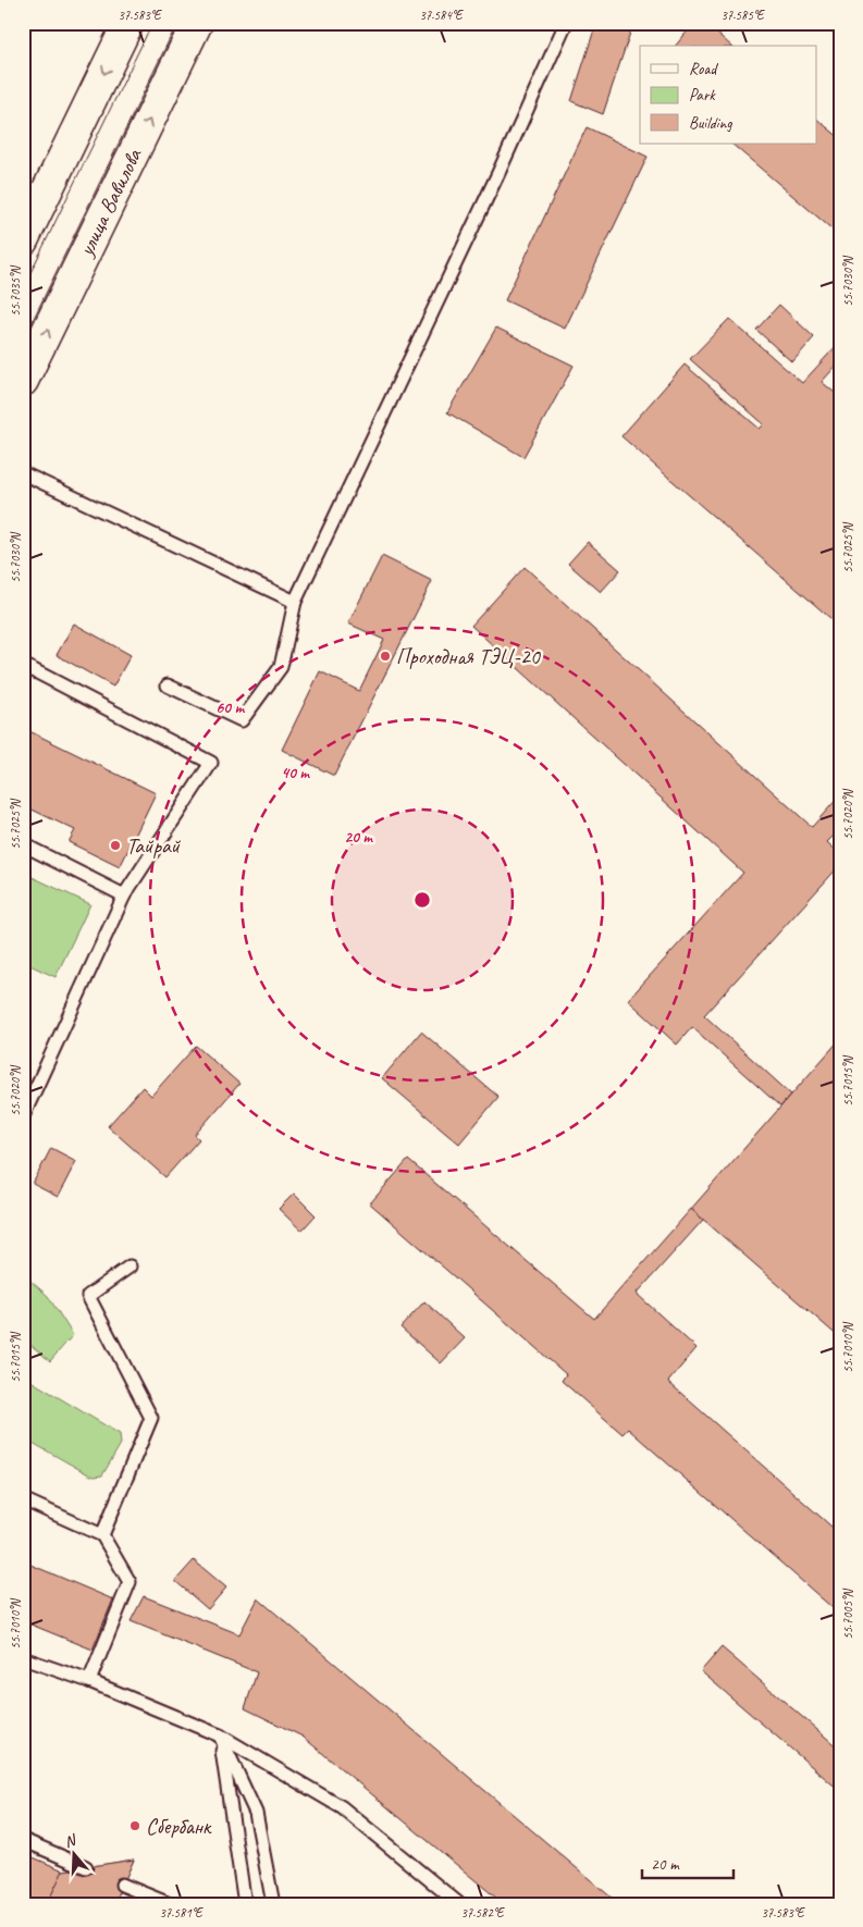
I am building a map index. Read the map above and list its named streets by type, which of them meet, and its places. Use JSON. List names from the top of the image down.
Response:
{
  "streets": {
    "main road": ["улица Вавилова"]
  },
  "places": ["Проходная ТЭЦ-20", "Тайрай", "Сбербанк"],
  "legend": ["Road", "Park", "Building"],
  "scale_bar": "20 m",
  "north": "top",
  "coordinates": [
    "37.583°E",
    "37.584°E",
    "37.585°E",
    "55.7030°N",
    "55.7035°N",
    "55.7025°N",
    "55.7020°N",
    "55.7015°N",
    "55.7010°N",
    "55.7005°N",
    "37.581°E",
    "37.582°E"
  ],
  "rings": ["60 m", "40 m", "20 m"]
}
